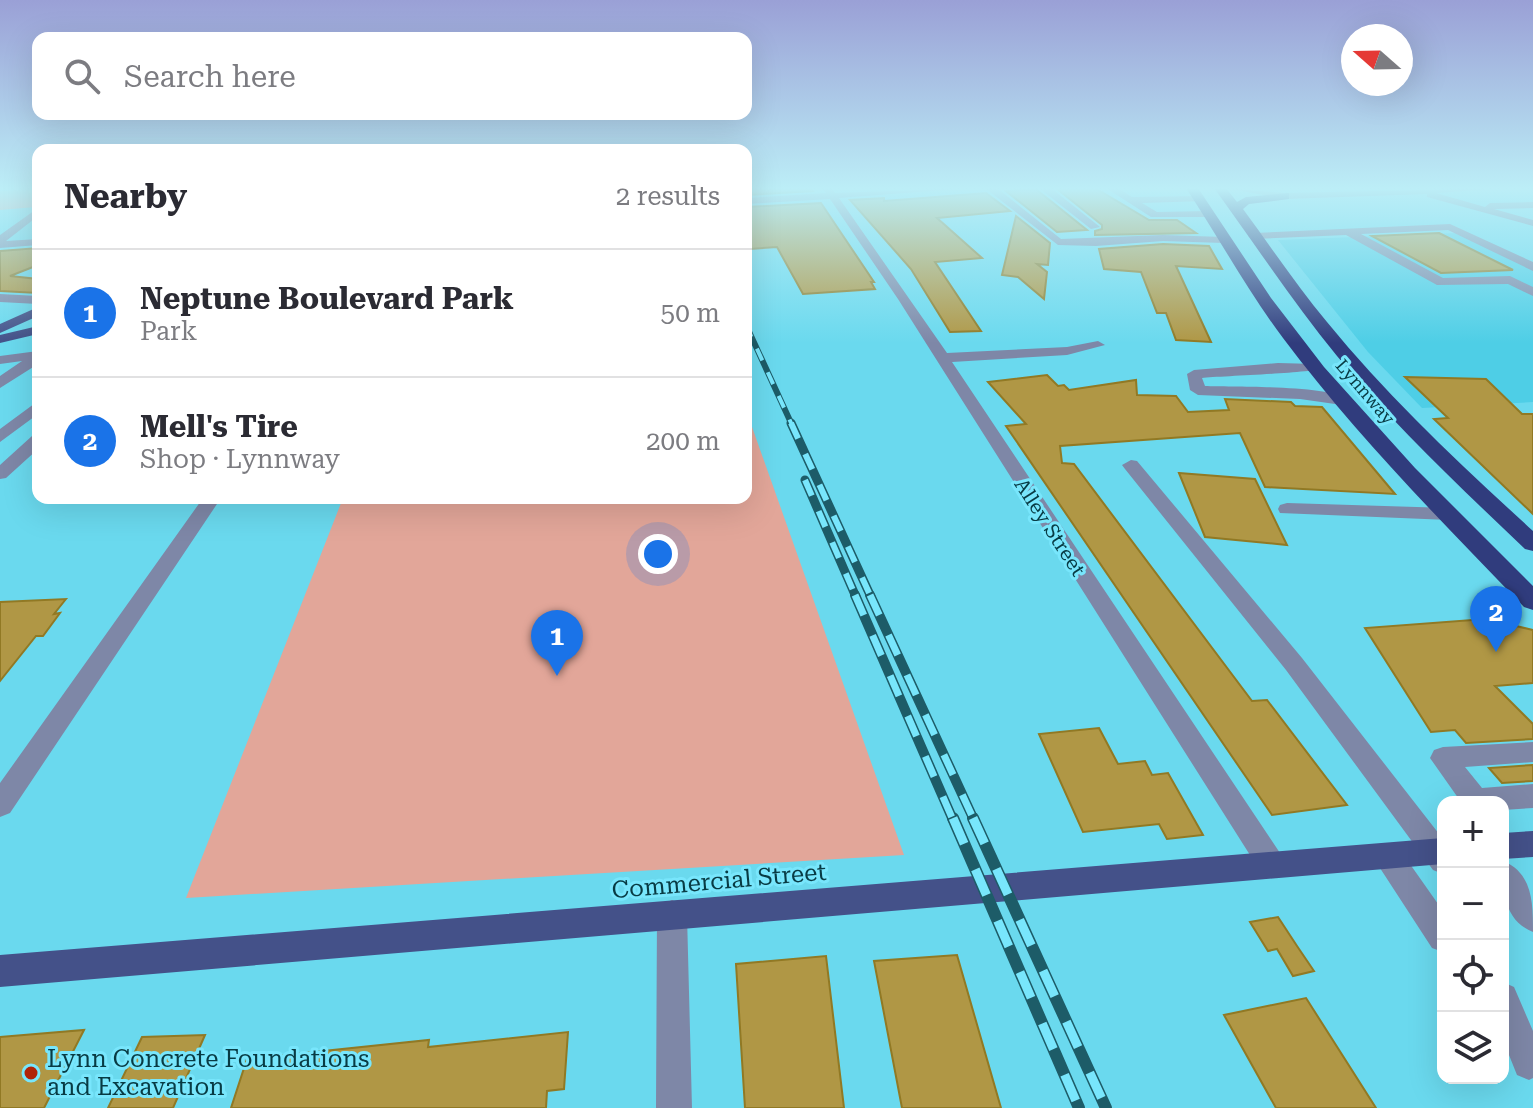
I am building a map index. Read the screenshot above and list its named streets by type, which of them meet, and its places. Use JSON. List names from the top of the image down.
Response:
{
  "streets": {
    "highway": ["Lynnway"],
    "main road": ["Commercial Street"],
    "street": ["Alley Street"]
  },
  "crossings": [
    ["Alley Street", "Commercial Street"]
  ],
  "places": ["Lynn Concrete Foundations and Excavation"],
  "north": "left",
  "page": {
    "search": "Search here",
    "heading": ["Nearby", "2 results"],
    "list": [
      {
        "mark": "1",
        "name": "Neptune Boulevard Park",
        "note": "Park",
        "value": "50 m"
      },
      {
        "mark": "2",
        "name": "Mell's Tire",
        "note": "Shop · Lynnway",
        "value": "200 m"
      }
    ],
    "pins": ["2", "1"],
    "map_buttons": ["+", "−"]
  }
}
